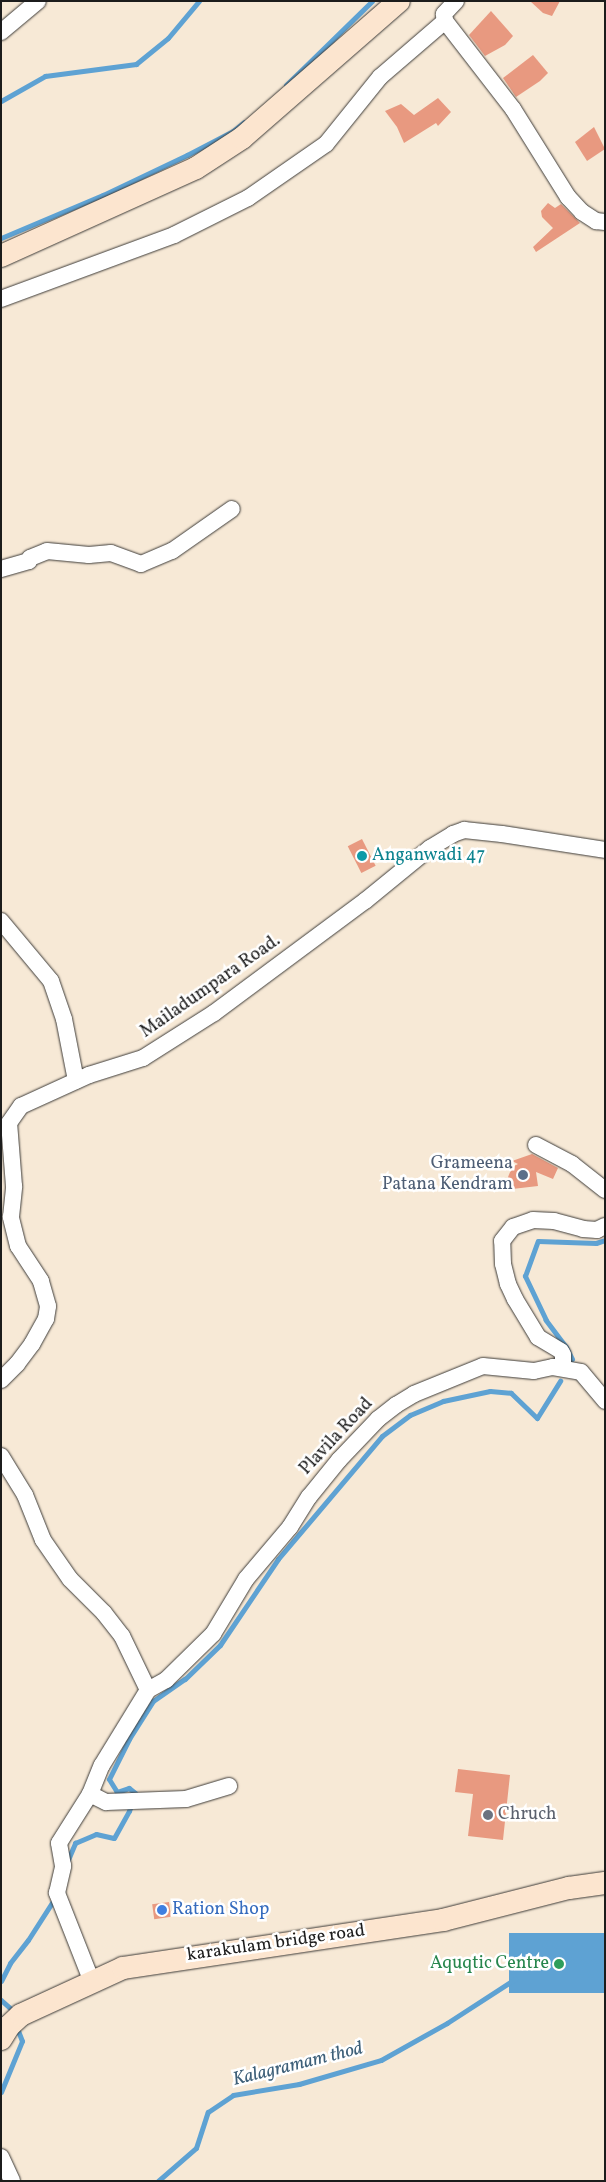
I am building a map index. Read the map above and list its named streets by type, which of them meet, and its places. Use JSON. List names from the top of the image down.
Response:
{
  "streets": {
    "main road": ["karakulam bridge road"],
    "street": ["Mailadumpara Road.", "Plavila Road"]
  },
  "water": ["Kalagramam thod"],
  "places": [
    "Anganwadi 47",
    "Grameena Patana Kendram",
    "Chruch",
    "Ration Shop",
    "Aquqtic Centre"
  ]
}
